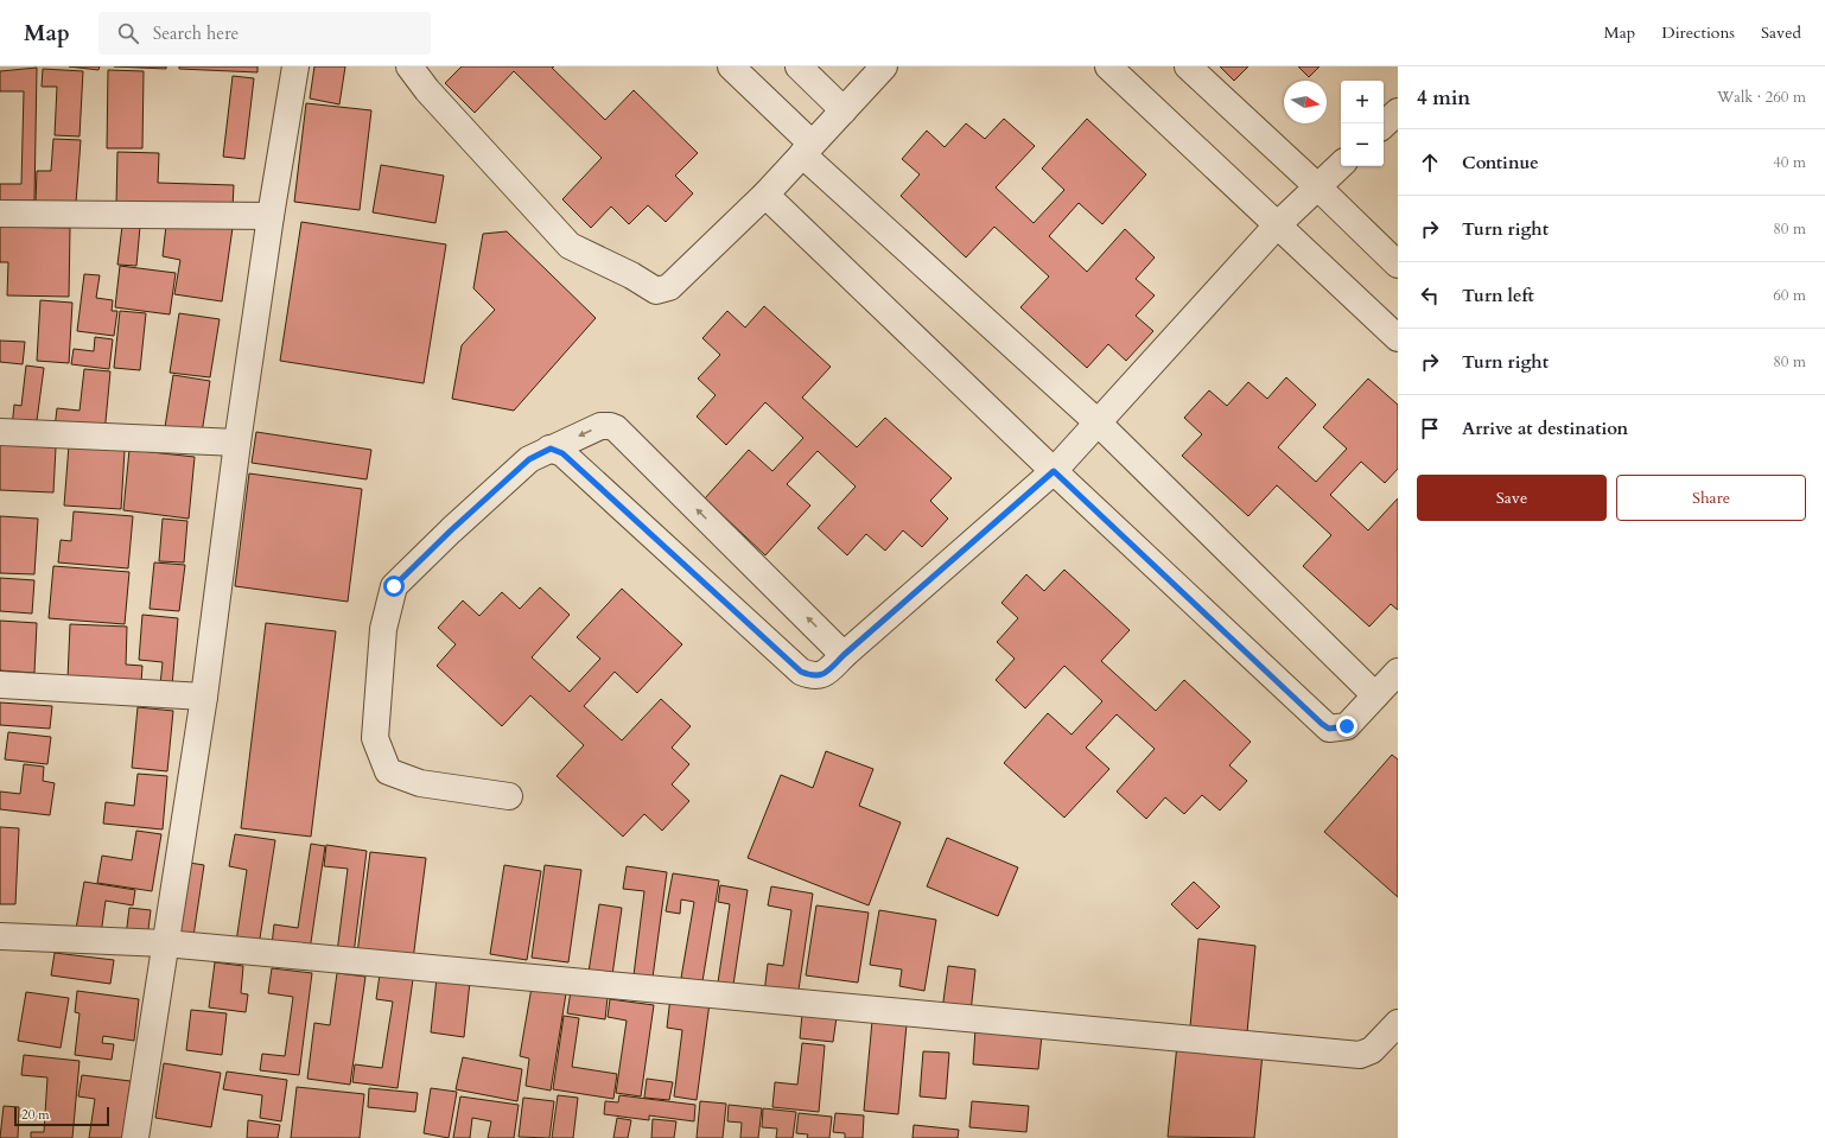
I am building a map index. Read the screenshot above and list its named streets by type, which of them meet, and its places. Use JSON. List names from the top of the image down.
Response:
{
  "scale_bar": "20 m",
  "north": "right",
  "page": {
    "header": "Map",
    "search": "Search here",
    "nav": ["Map", "Directions", "Saved"],
    "heading": ["4 min", "Walk · 260 m"],
    "map_buttons": ["+", "−"],
    "list": [
      ["Continue", "40 m"],
      ["Turn right", "80 m"],
      ["Turn left", "60 m"],
      ["Turn right", "80 m"],
      "Arrive at destination"
    ],
    "buttons": ["Save", "Share"],
    "scale": "20 m"
  }
}
